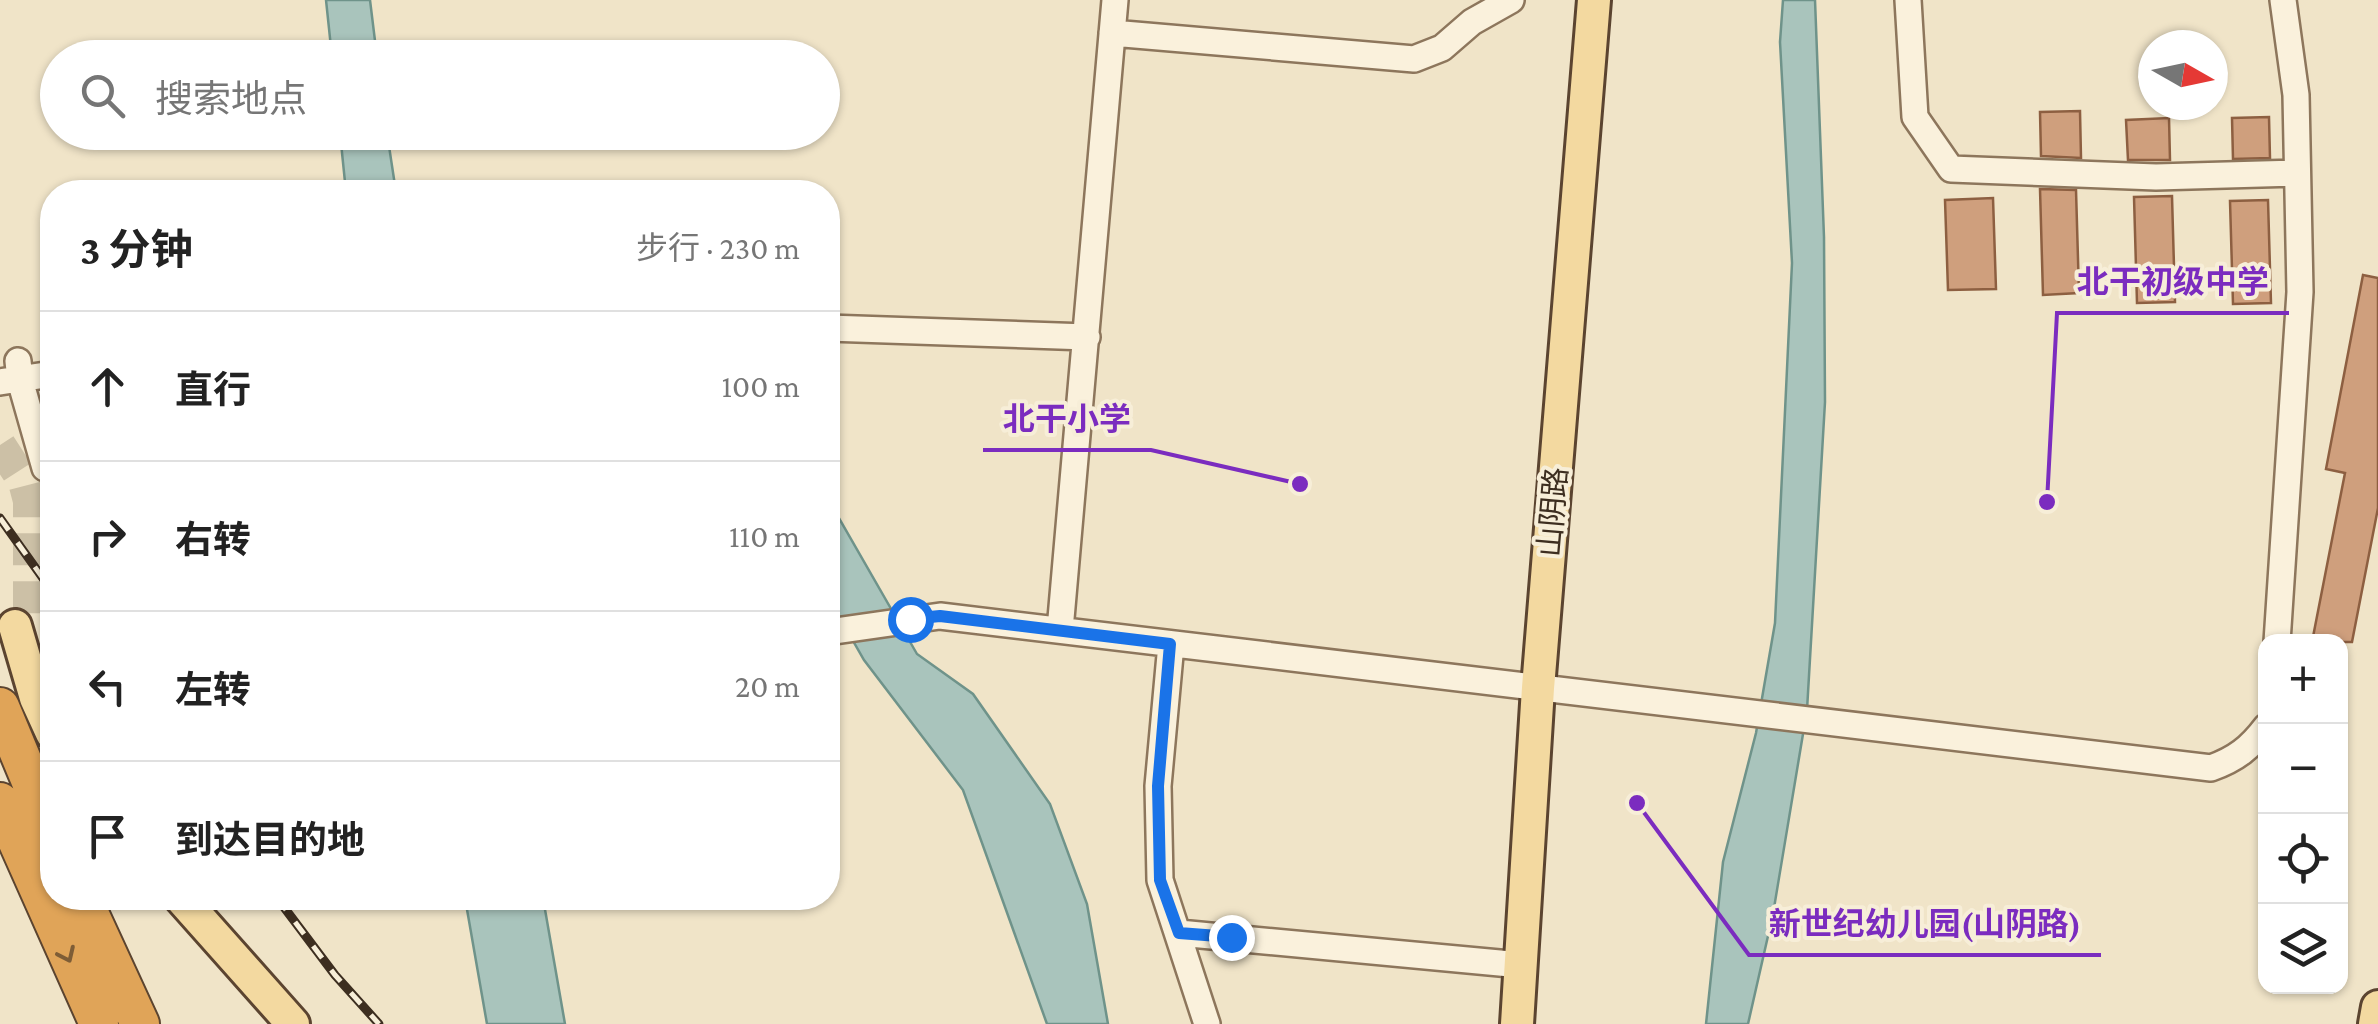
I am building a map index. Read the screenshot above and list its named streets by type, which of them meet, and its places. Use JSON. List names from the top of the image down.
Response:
{
  "streets": {
    "main road": ["山阴路"]
  },
  "places": ["北干小学", "北干初级中学", "新世纪幼儿园(山阴路)"],
  "north": "right",
  "page": {
    "search": "搜索地点",
    "heading": ["3 分钟", "步行 · 230 m"],
    "list": [
      ["直行", "100 m"],
      ["右转", "110 m"],
      ["左转", "20 m"],
      "到达目的地"
    ],
    "map_buttons": ["+", "−"]
  }
}
